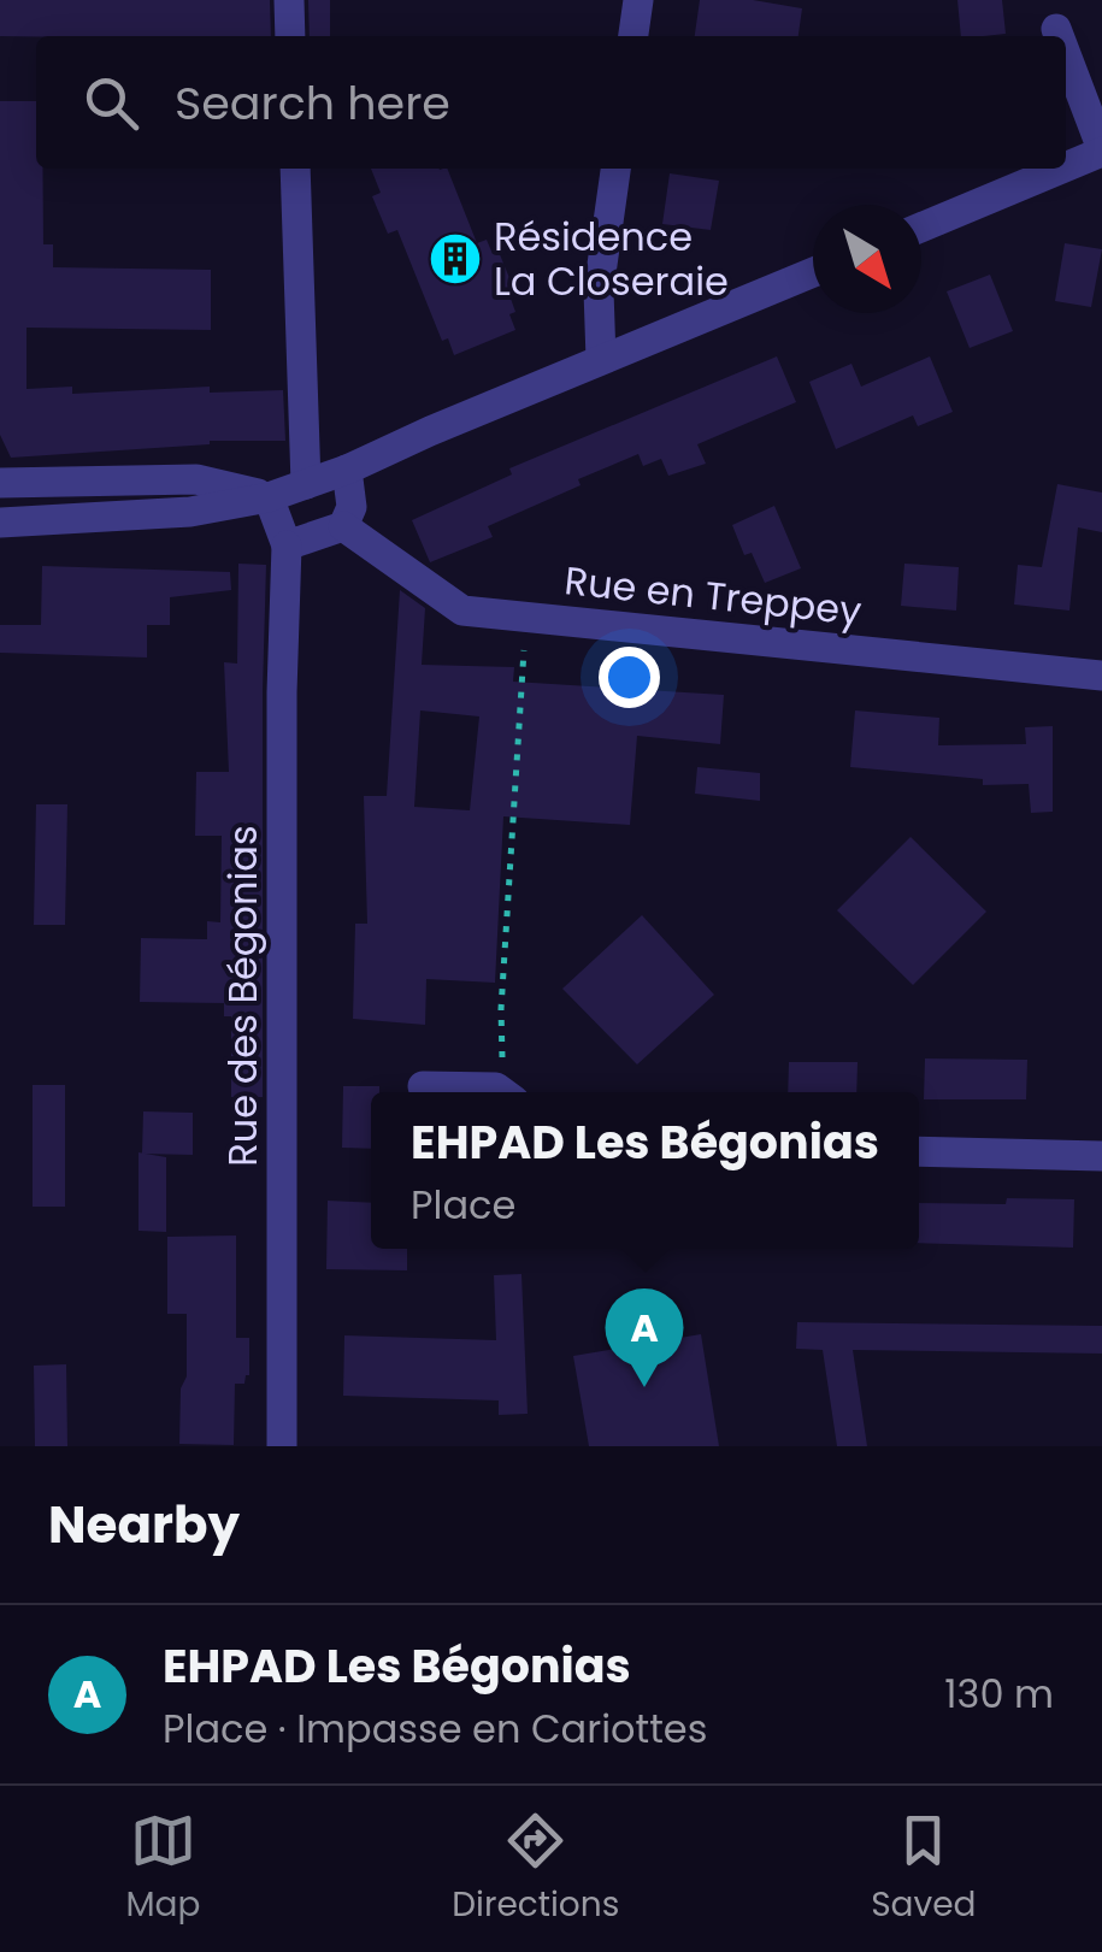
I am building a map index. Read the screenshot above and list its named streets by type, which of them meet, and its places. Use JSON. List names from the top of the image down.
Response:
{
  "streets": {
    "street": ["Rue en Treppey", "Rue des Bégonias"]
  },
  "places": {
    "building": ["Résidence La Closeraie"]
  },
  "north": "bottom right",
  "page": {
    "search": "Search here",
    "popup": ["EHPAD Les Bégonias", "Place"],
    "pins": "A",
    "heading": "Nearby",
    "list": [
      {
        "mark": "A",
        "name": "EHPAD Les Bégonias",
        "note": "Place · Impasse en Cariottes",
        "value": "130 m"
      }
    ],
    "nav": ["Map", "Directions", "Saved"]
  }
}
